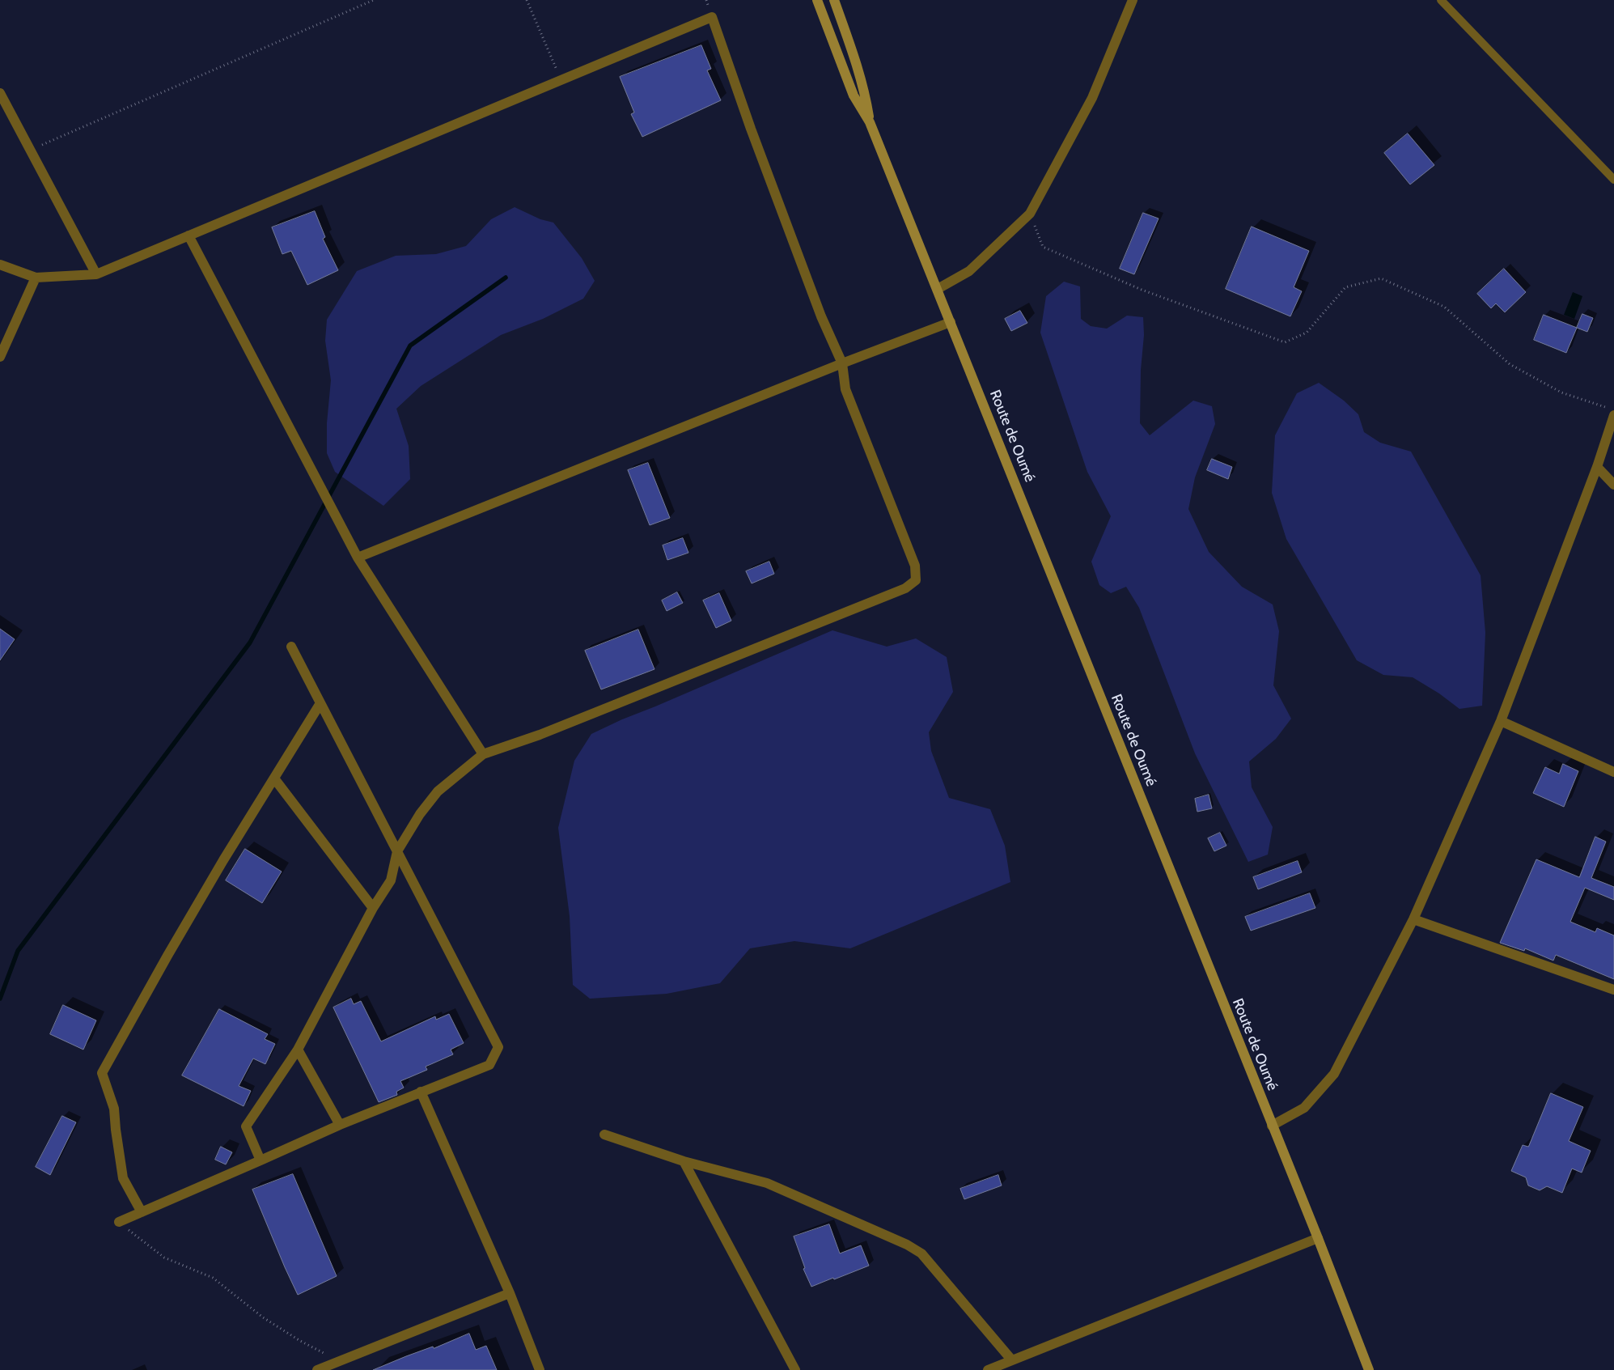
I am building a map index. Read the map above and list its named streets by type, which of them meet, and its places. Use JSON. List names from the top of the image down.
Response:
{
  "streets": {
    "main road": ["Route de Oumé"]
  }
}
